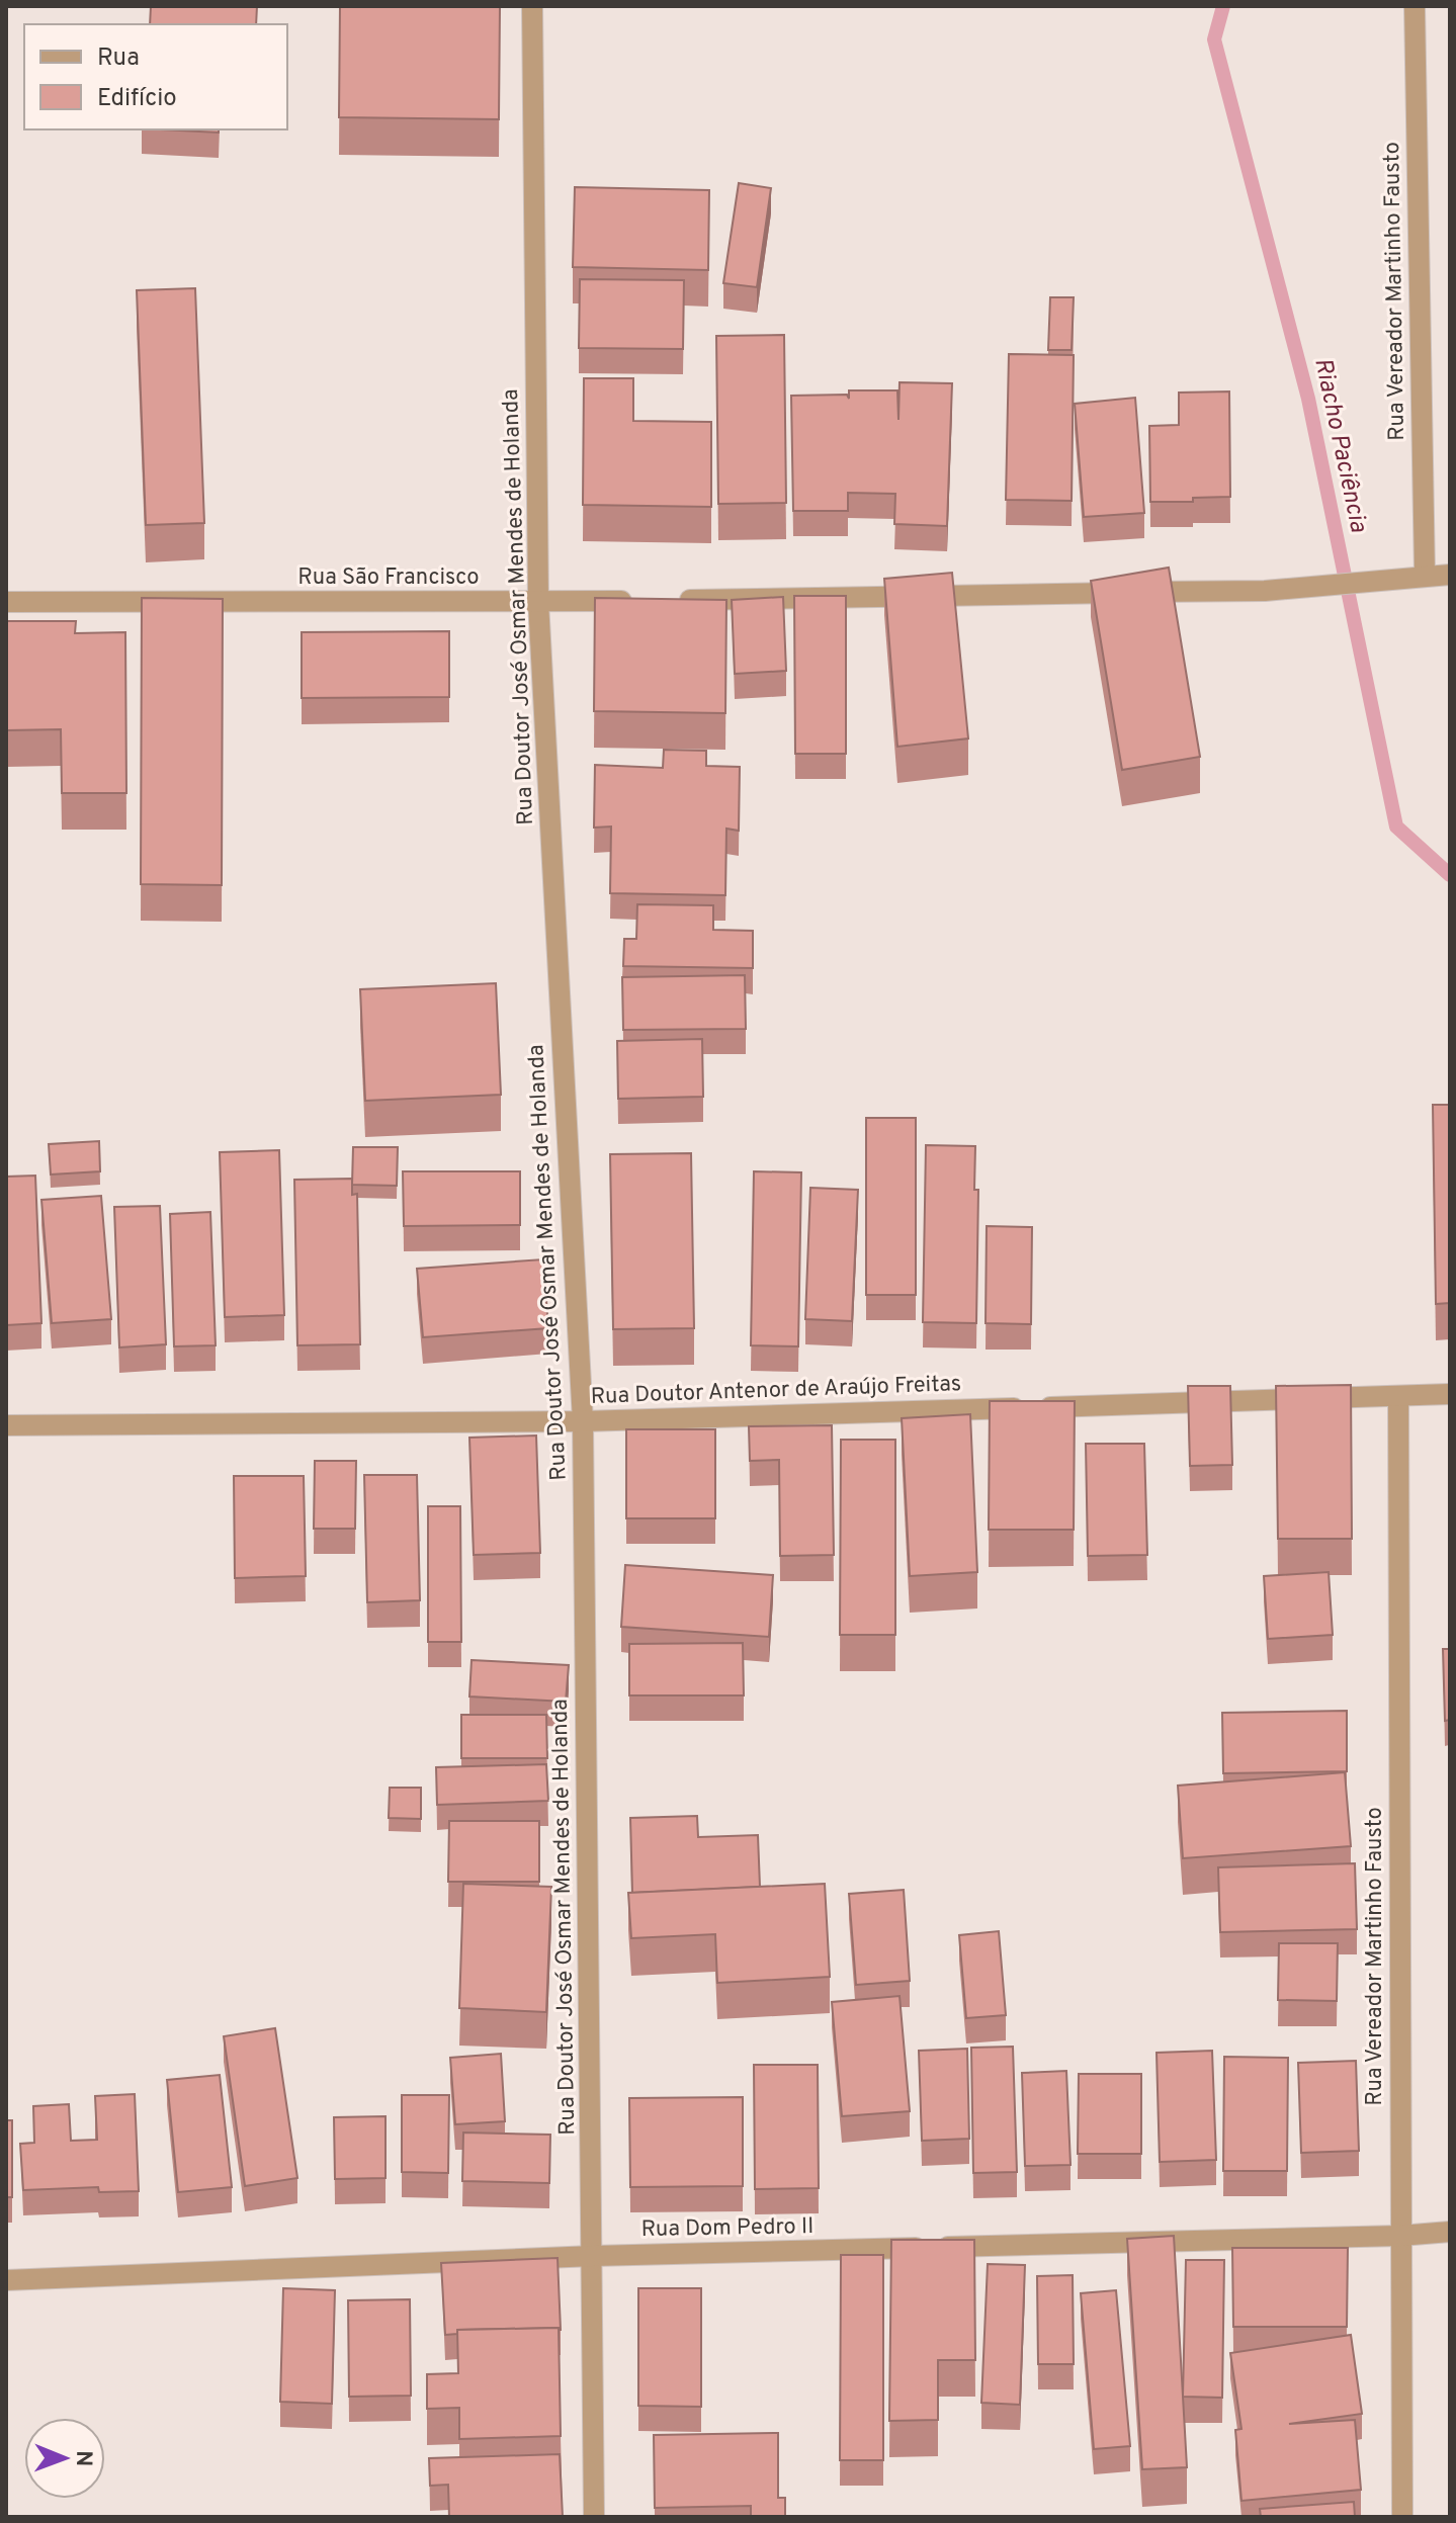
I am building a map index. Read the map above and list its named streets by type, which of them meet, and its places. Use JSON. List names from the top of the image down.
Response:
{
  "streets": {
    "street": [
      "Rua Vereador Martinho Fausto",
      "Rua São Francisco",
      "Rua Doutor José Osmar Mendes de Holanda",
      "Rua Doutor Antenor de Araújo Freitas",
      "Rua Dom Pedro II"
    ]
  },
  "crossings": [
    ["Rua Vereador Martinho Fausto", "Rua Doutor Antenor de Araújo Freitas"],
    ["Rua Vereador Martinho Fausto", "Rua Dom Pedro II"],
    ["Rua São Francisco", "Rua Doutor José Osmar Mendes de Holanda"],
    ["Rua Doutor José Osmar Mendes de Holanda", "Rua Doutor Antenor de Araújo Freitas"],
    ["Rua Doutor José Osmar Mendes de Holanda", "Rua Dom Pedro II"]
  ],
  "water": ["Riacho Paciência"],
  "legend": ["Rua", "Edifício"],
  "north": "right"
}
